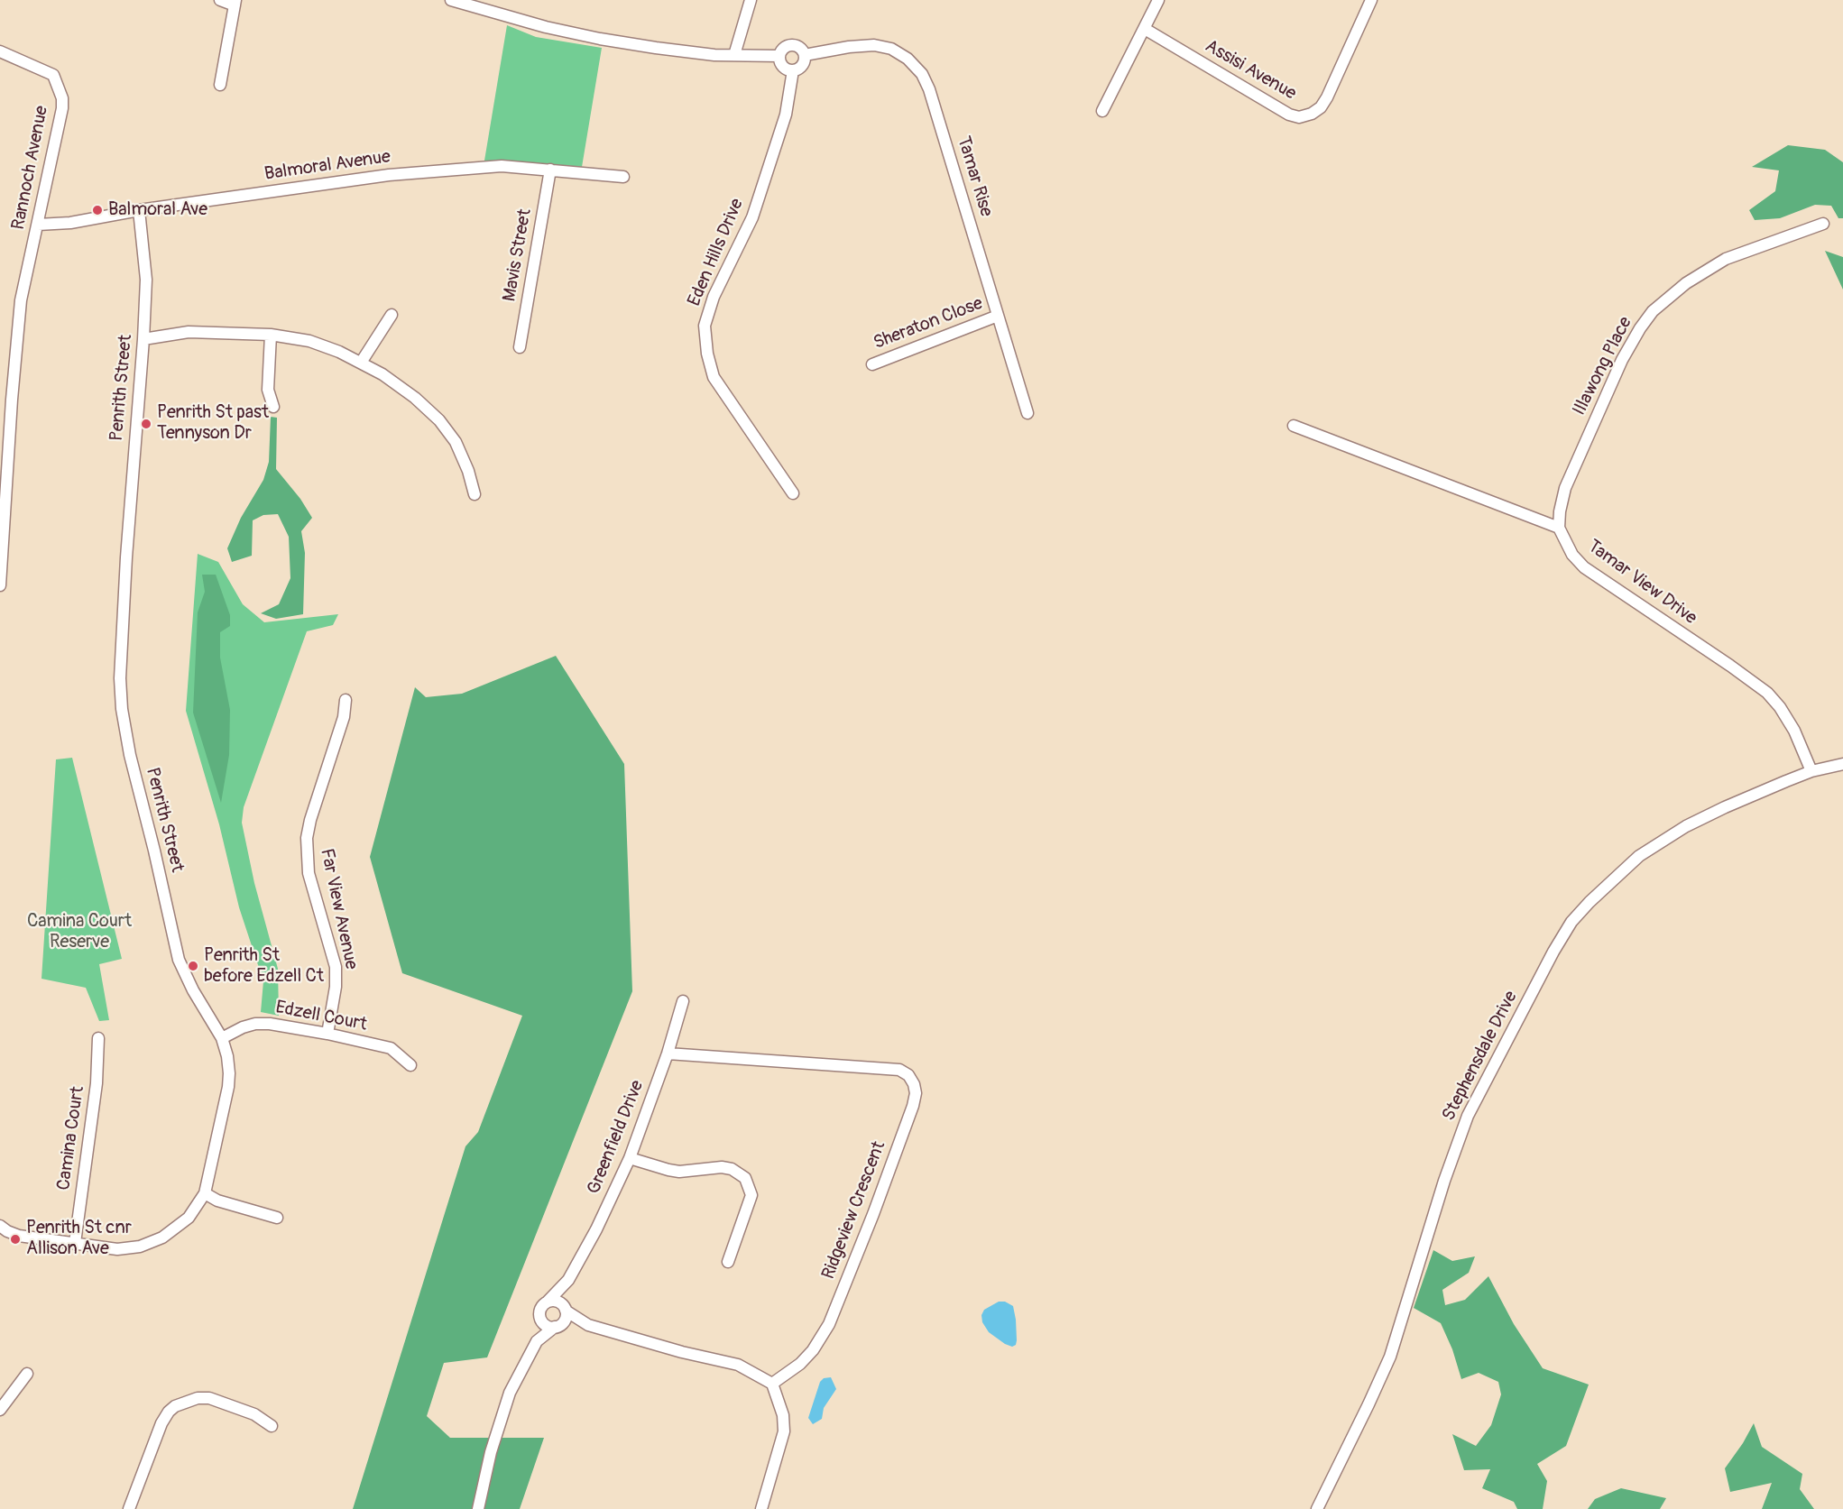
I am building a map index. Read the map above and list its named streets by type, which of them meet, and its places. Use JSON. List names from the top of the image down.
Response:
{
  "streets": {
    "street": [
      "Assisi Avenue",
      "Balmoral Avenue",
      "Rannoch Avenue",
      "Tamar Rise",
      "Eden Hills Drive",
      "Mavis Street",
      "Sheraton Close",
      "Illawong Place",
      "Penrith Street",
      "Tamar View Drive",
      "Far View Avenue",
      "Edzell Court",
      "Stephensdale Drive",
      "Greenfield Drive",
      "Camina Court",
      "Ridgeview Crescent"
    ]
  },
  "crossings": [
    ["Balmoral Avenue", "Rannoch Avenue"],
    ["Balmoral Avenue", "Mavis Street"],
    ["Balmoral Avenue", "Penrith Street"],
    ["Tamar Rise", "Eden Hills Drive"],
    ["Tamar Rise", "Sheraton Close"],
    ["Illawong Place", "Tamar View Drive"],
    ["Penrith Street", "Edzell Court"],
    ["Penrith Street", "Camina Court"],
    ["Tamar View Drive", "Stephensdale Drive"],
    ["Far View Avenue", "Edzell Court"],
    ["Greenfield Drive", "Ridgeview Crescent"]
  ],
  "parks": ["Camina Court Reserve"],
  "places": [
    "Balmoral Ave",
    "Penrith St past Tennyson Dr",
    "Penrith St before Edzell Ct",
    "Penrith St cnr Allison Ave"
  ]
}
